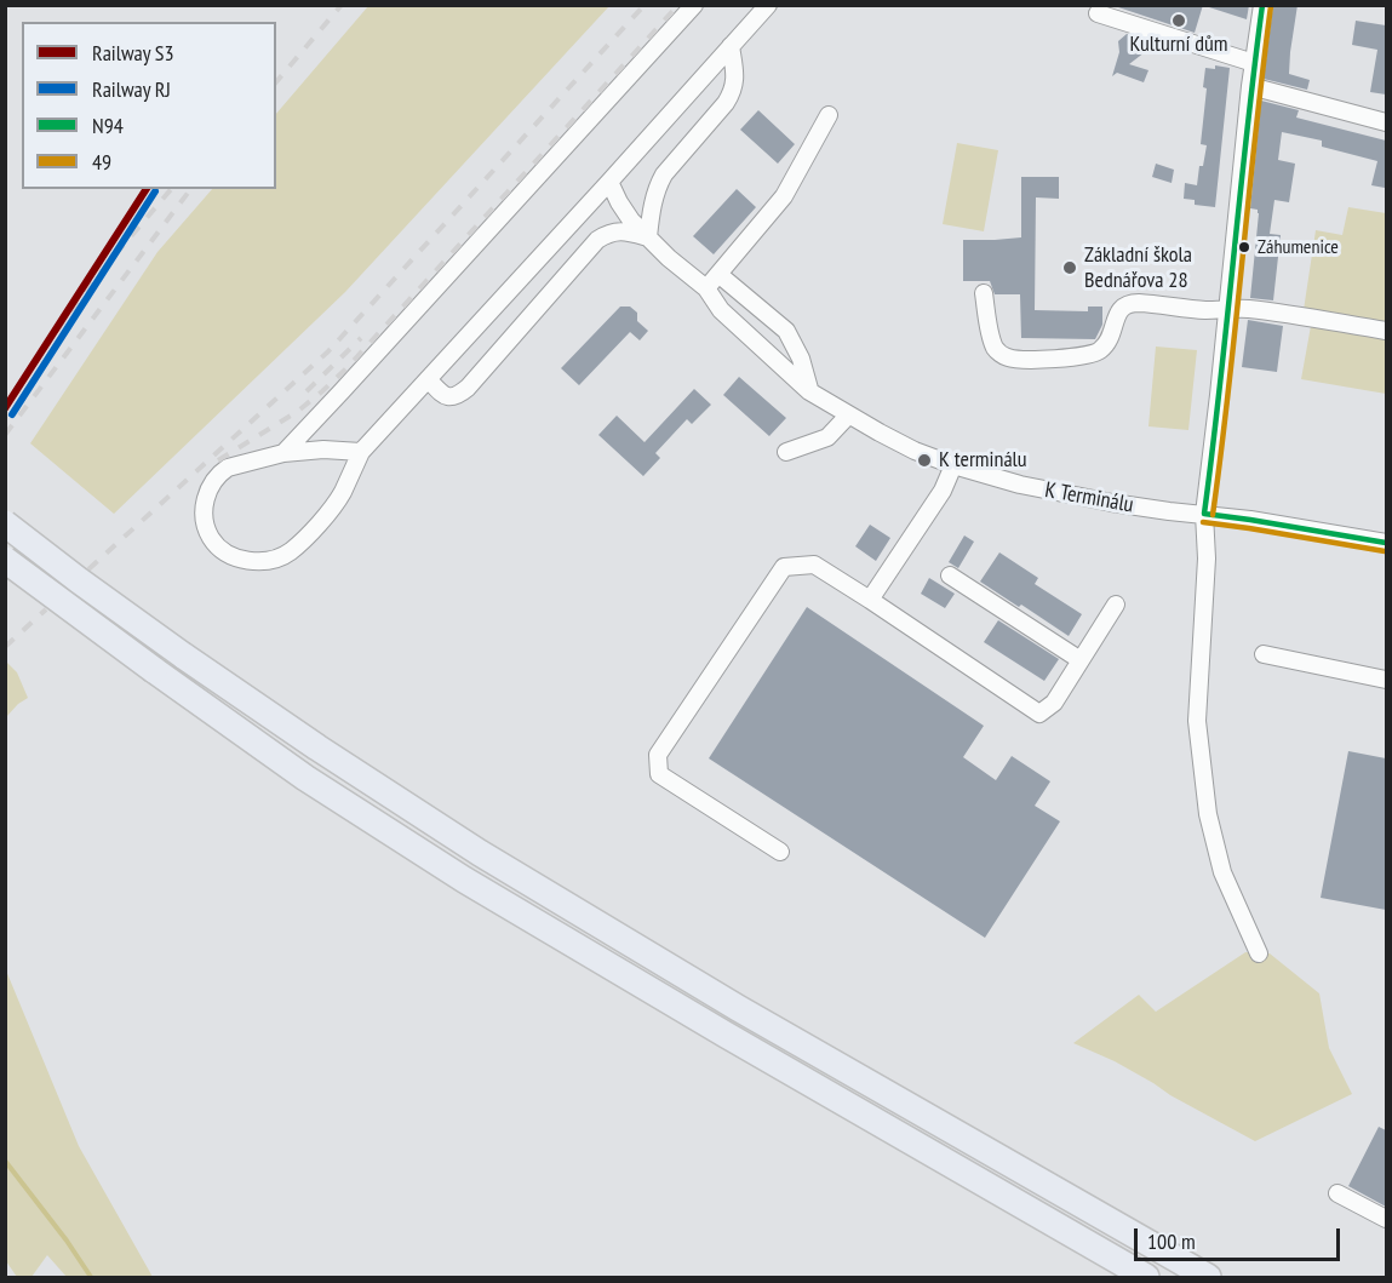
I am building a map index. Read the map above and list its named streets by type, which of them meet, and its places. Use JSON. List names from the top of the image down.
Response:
{
  "streets": {
    "street": ["K Terminálu"]
  },
  "places": [
    "Kulturní dům",
    "Záhumenice",
    "Základní škola Bednářova 28",
    "K terminálu"
  ],
  "lines": [
    "transit line N94",
    "transit line 49",
    "rail line S3",
    "rail line RJ"
  ],
  "legend": [
    "Railway S3",
    "Railway RJ",
    "N94",
    "49"
  ],
  "scale_bar": "100 m"
}
